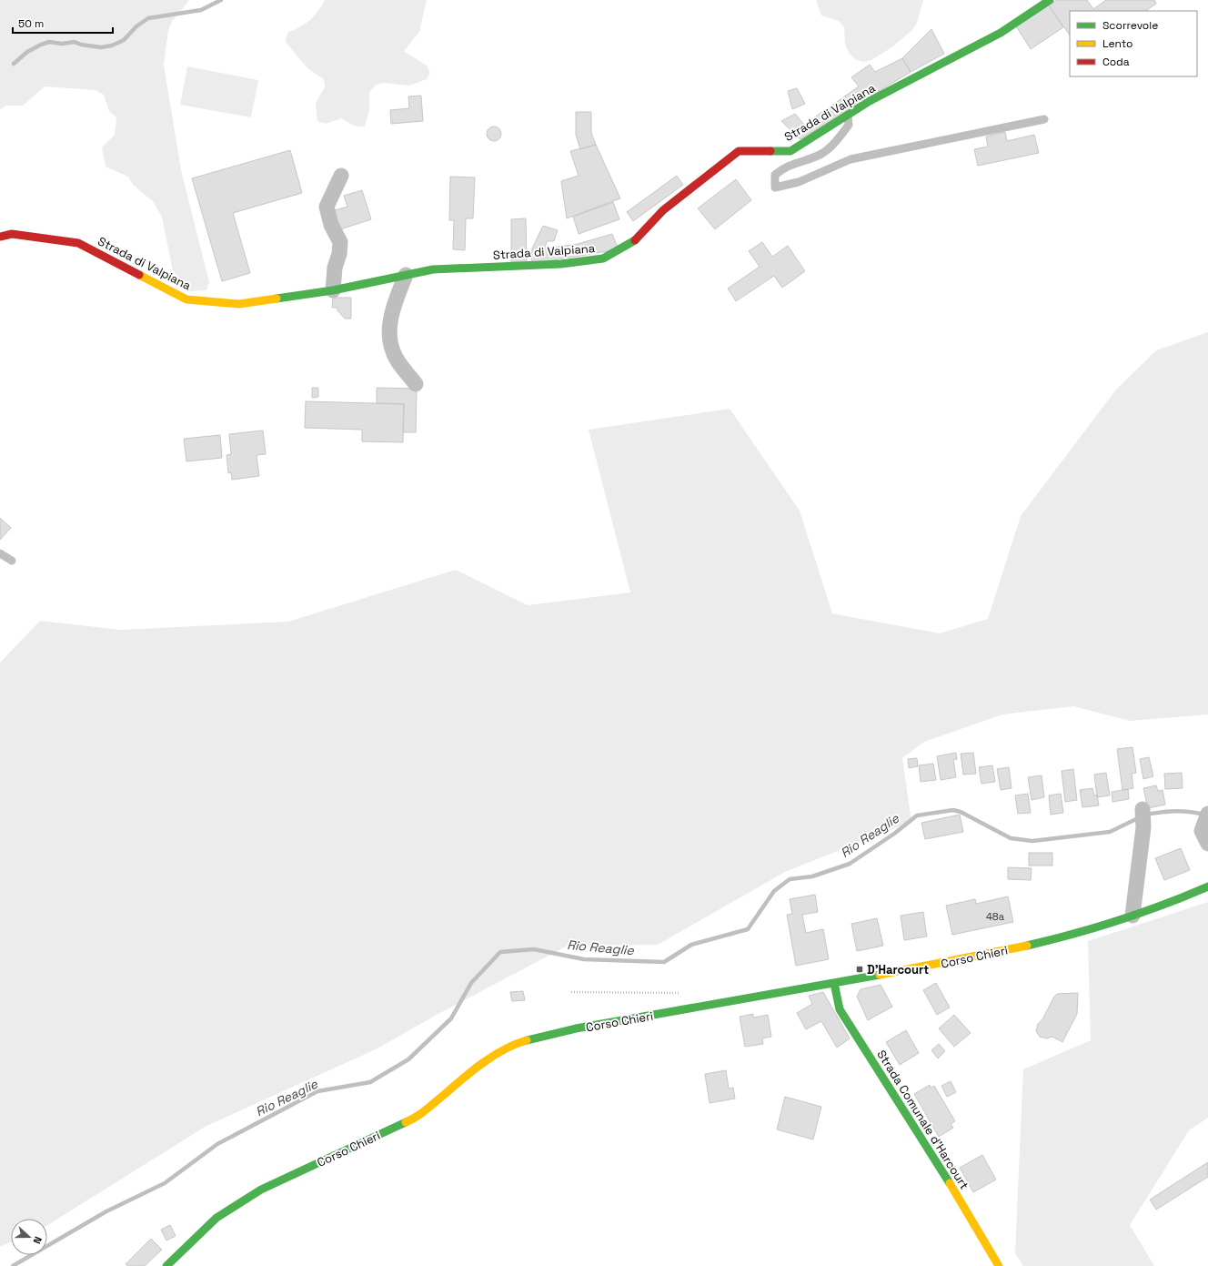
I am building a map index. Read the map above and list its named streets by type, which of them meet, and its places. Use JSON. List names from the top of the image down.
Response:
{
  "streets": {
    "street": ["Strada di Valpiana", "Corso Chieri", "Strada Comunale d'Harcourt"]
  },
  "crossings": [
    ["Corso Chieri", "Strada Comunale d'Harcourt"]
  ],
  "water": ["Rio Reaglie"],
  "places": {
    "transit": ["D'Harcourt"]
  },
  "house_numbers": ["48a"],
  "legend": ["Scorrevole", "Lento", "Coda"],
  "scale_bar": "50 m",
  "north": "right"
}
